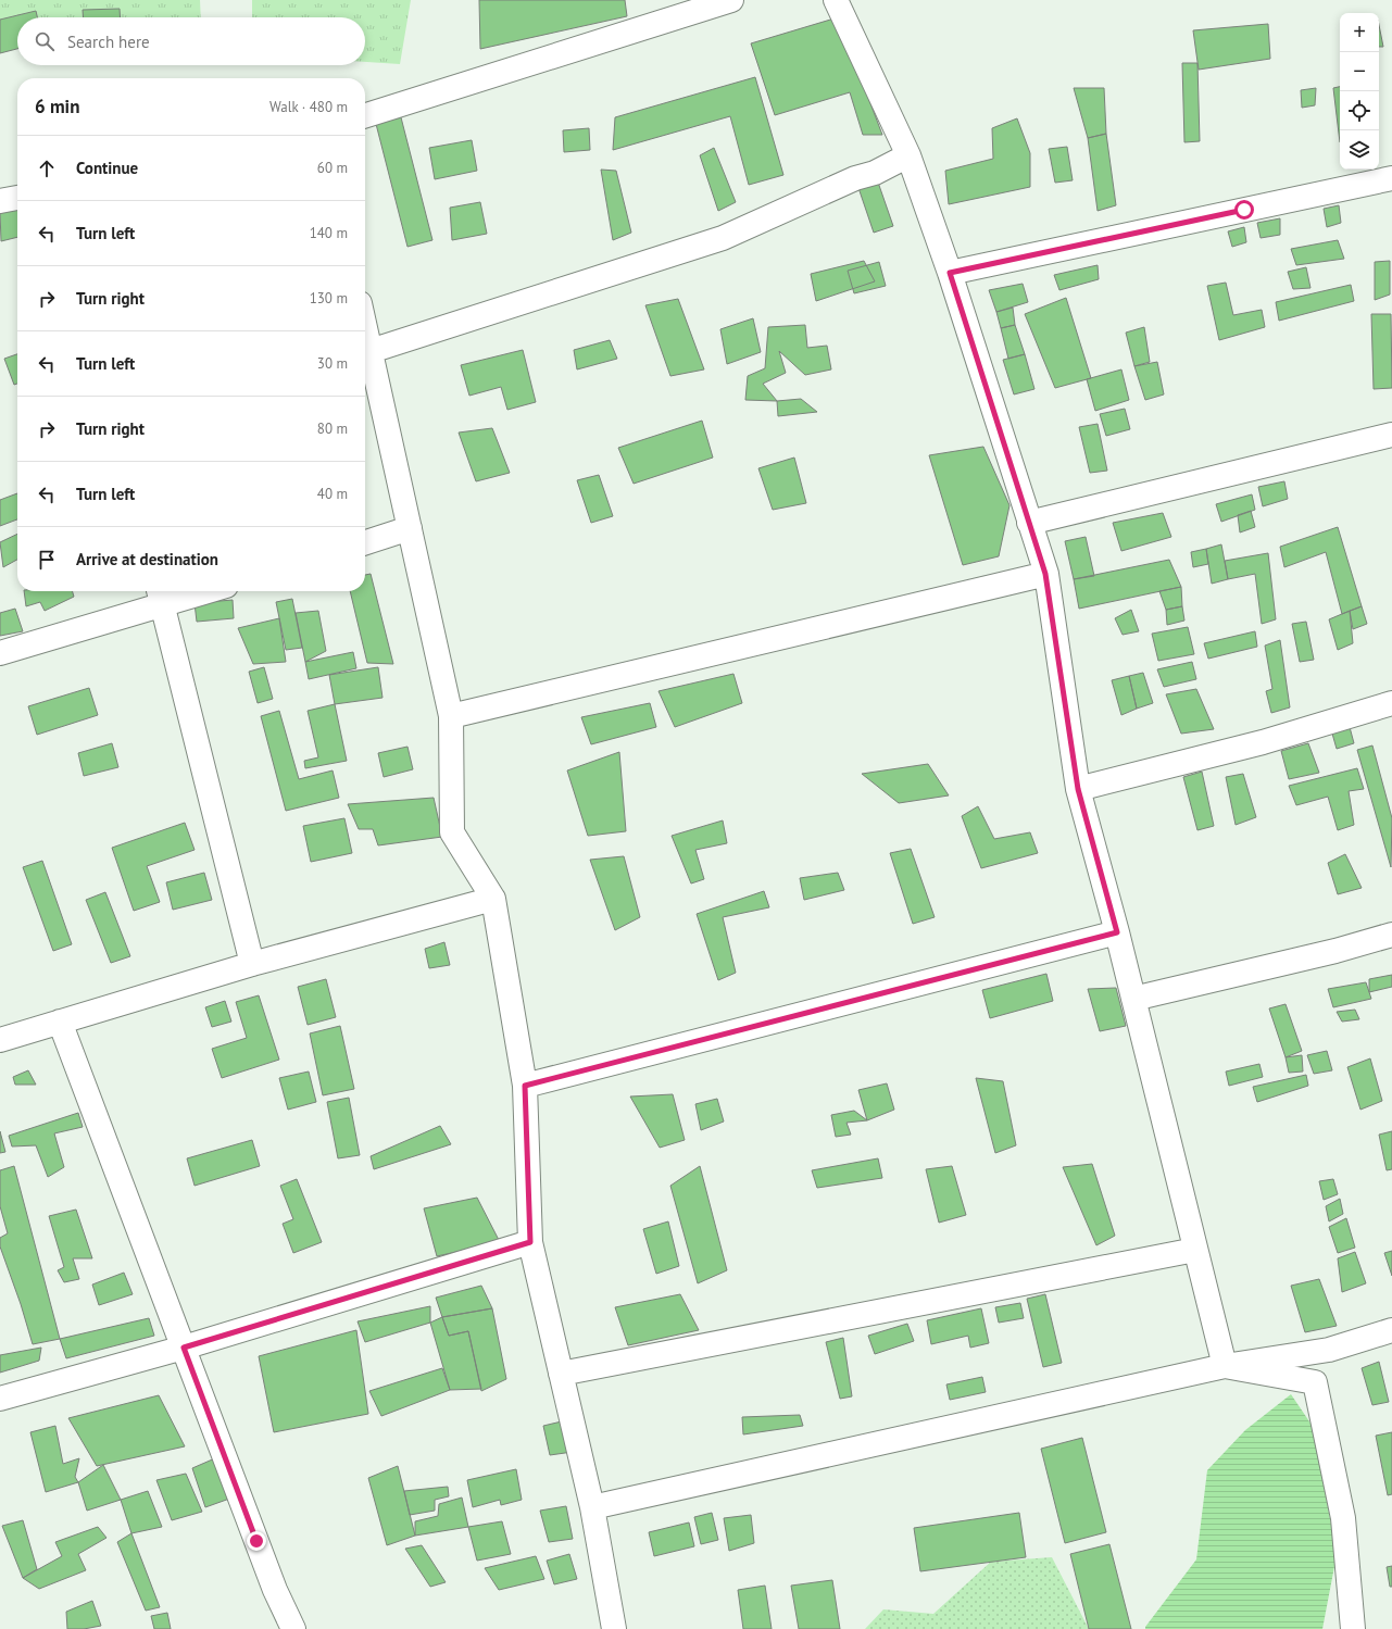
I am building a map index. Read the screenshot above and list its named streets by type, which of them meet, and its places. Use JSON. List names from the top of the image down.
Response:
{
  "page": {
    "map_buttons": ["+", "−"],
    "search": "Search here",
    "heading": ["6 min", "Walk · 480 m"],
    "list": [
      ["Continue", "60 m"],
      ["Turn left", "140 m"],
      ["Turn right", "130 m"],
      ["Turn left", "30 m"],
      ["Turn right", "80 m"],
      ["Turn left", "40 m"],
      "Arrive at destination"
    ]
  }
}
